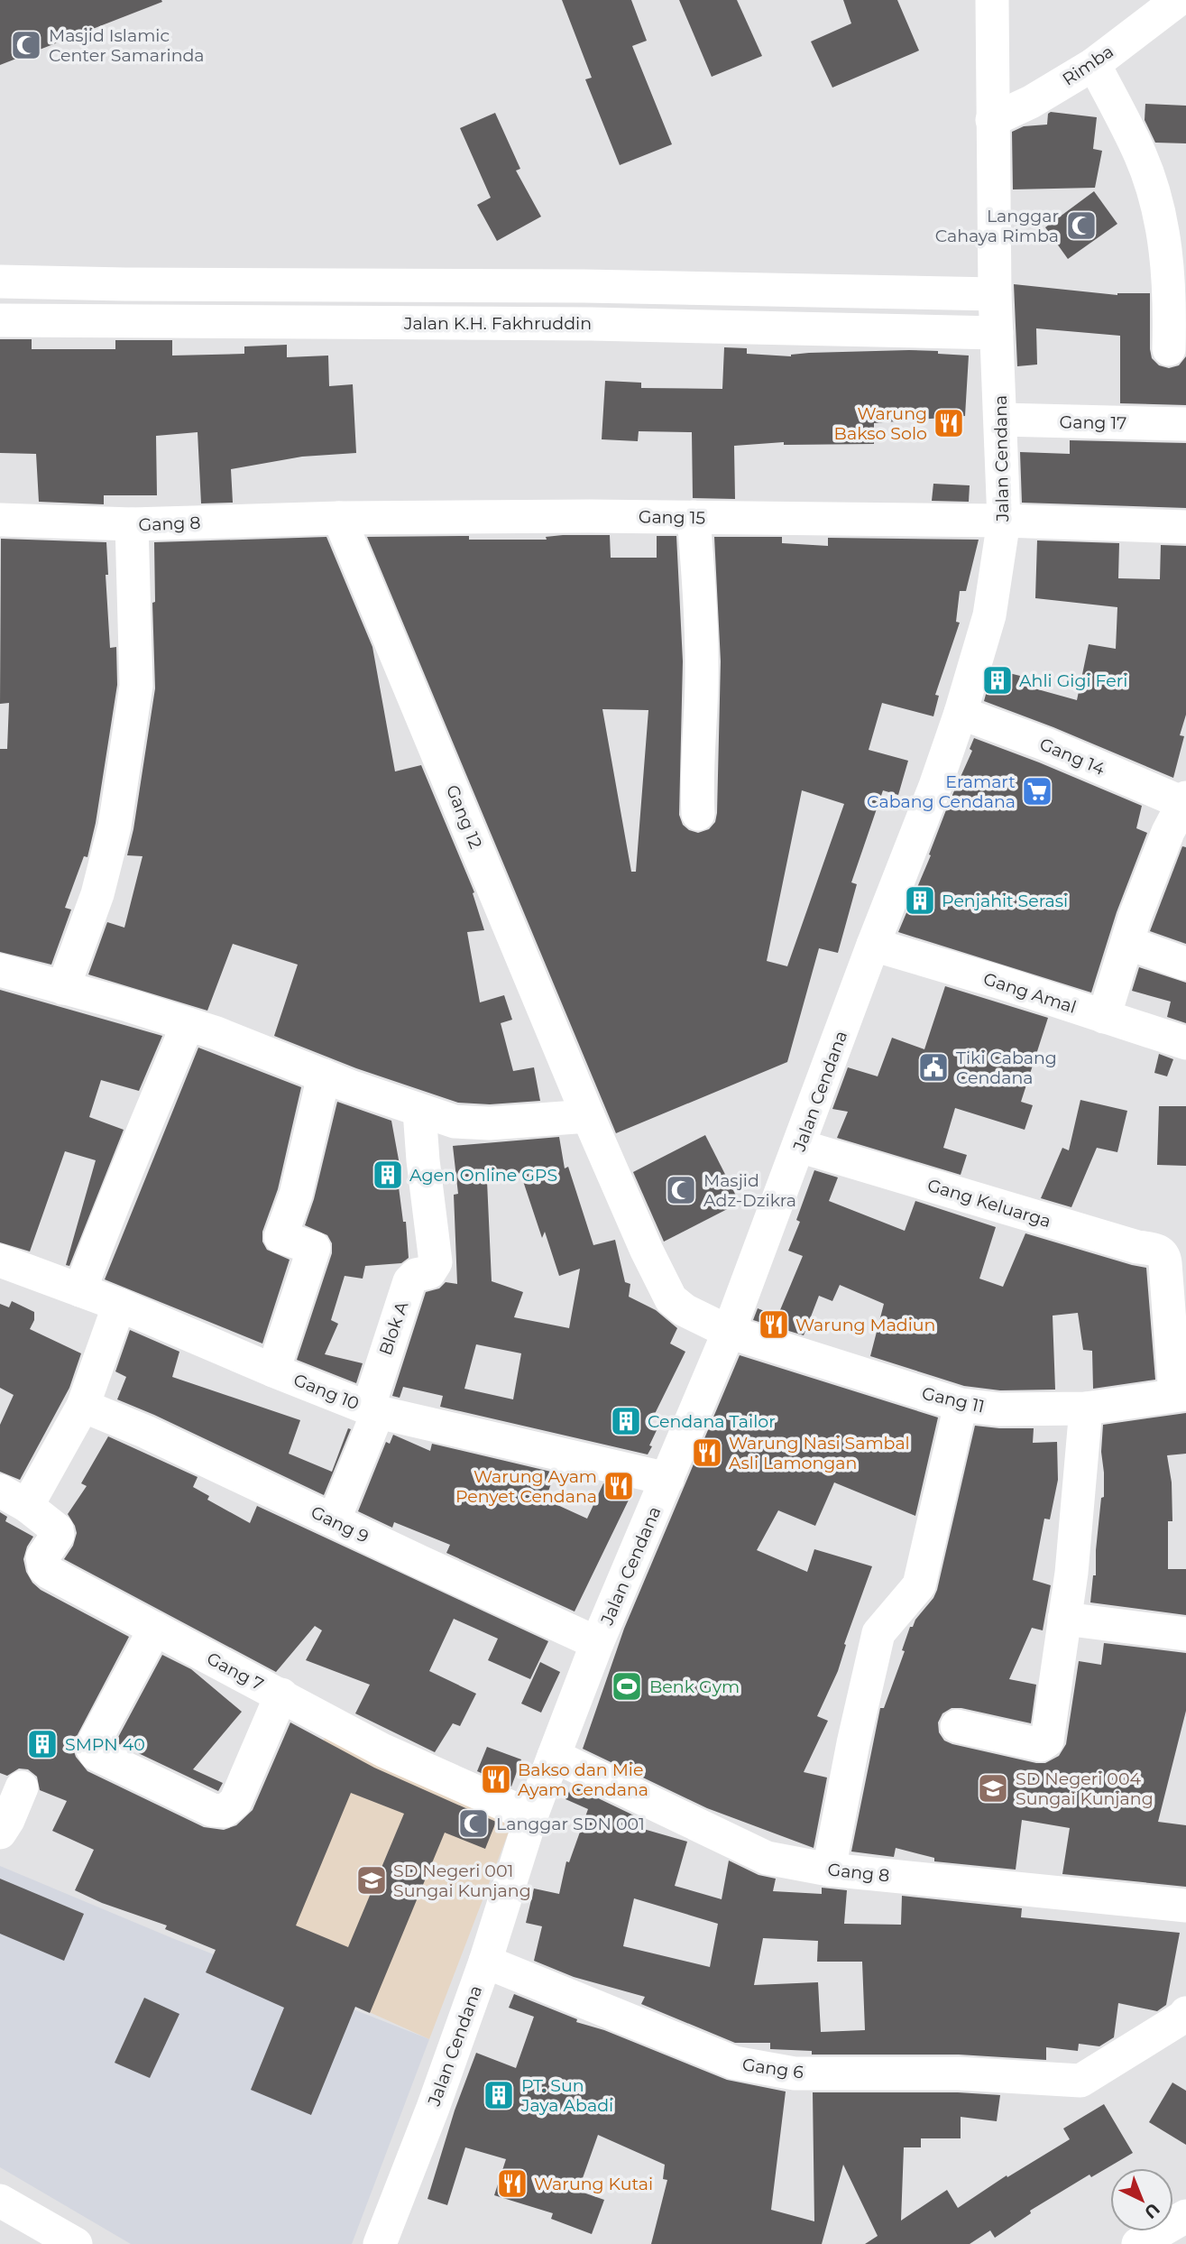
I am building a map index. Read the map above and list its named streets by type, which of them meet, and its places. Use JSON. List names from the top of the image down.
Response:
{
  "streets": {
    "street": [
      "Rimba",
      "Jalan K.H. Fakhruddin",
      "Gang 17",
      "Jalan Cendana",
      "Gang 15",
      "Gang 8",
      "Gang 14",
      "Gang 12",
      "Gang Amal",
      "Gang Keluarga",
      "Blok A",
      "Gang 10",
      "Gang 11",
      "Gang 9",
      "Gang 7",
      "Gang 6"
    ]
  },
  "crossings": [
    ["Rimba", "Jalan Cendana"],
    ["Jalan K.H. Fakhruddin", "Jalan Cendana"],
    ["Gang 17", "Jalan Cendana"],
    ["Jalan Cendana", "Gang 15"],
    ["Jalan Cendana", "Gang 8"],
    ["Jalan Cendana", "Gang 14"],
    ["Jalan Cendana", "Gang 12"],
    ["Jalan Cendana", "Gang Amal"],
    ["Jalan Cendana", "Gang Keluarga"],
    ["Jalan Cendana", "Gang 10"],
    ["Jalan Cendana", "Gang 11"],
    ["Jalan Cendana", "Gang 9"],
    ["Jalan Cendana", "Gang 7"],
    ["Jalan Cendana", "Gang 6"],
    ["Gang 15", "Gang 8"],
    ["Gang 15", "Gang 12"],
    ["Gang 8", "Gang 12"],
    ["Gang 12", "Gang 11"],
    ["Gang Keluarga", "Gang 11"],
    ["Blok A", "Gang 10"],
    ["Blok A", "Gang 9"]
  ],
  "places": {
    "mosque": [
      "Masjid Islamic Center Samarinda",
      "Langgar Cahaya Rimba",
      "Masjid Adz-Dzikra",
      "Langgar SDN 001"
    ],
    "restaurant": [
      "Warung Bakso Solo",
      "Warung Madiun",
      "Warung Nasi Sambal Asli Lamongan",
      "Warung Ayam Penyet Cendana",
      "Bakso dan Mie Ayam Cendana",
      "Warung Kutai"
    ],
    "building": [
      "Ahli Gigi Feri",
      "Penjahit Serasi",
      "Agen Online GPS",
      "Cendana Tailor",
      "SMPN 40",
      "PT. Sun Jaya Abadi"
    ],
    "supermarket": ["Eramart Cabang Cendana"],
    "public building": ["Tiki Cabang Cendana"],
    "sports": ["Benk Gym"],
    "school or university": ["SD Negeri 004 Sungai Kunjang", "SD Negeri 001 Sungai Kunjang"]
  },
  "north": "bottom right"
}
